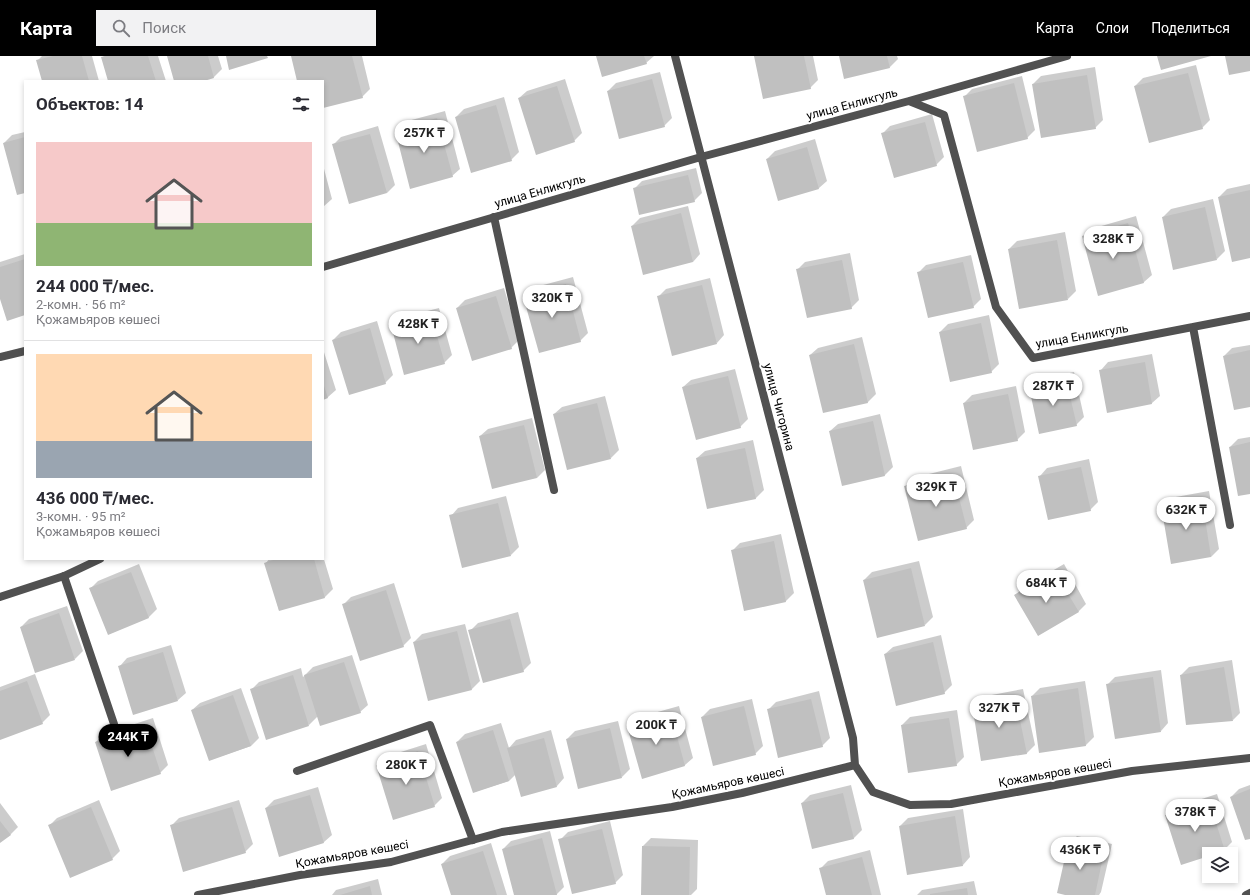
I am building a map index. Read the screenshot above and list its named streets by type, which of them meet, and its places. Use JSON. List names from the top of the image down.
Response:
{
  "streets": {
    "street": ["улица Енликгуль", "улица Чигорина", "Қожамьяров көшесі"]
  },
  "crossings": [
    ["улица Енликгуль", "улица Чигорина"],
    ["улица Чигорина", "Қожамьяров көшесі"]
  ],
  "page": {
    "header": "Карта",
    "search": "Поиск",
    "nav": ["Карта", "Слои", "Поделиться"],
    "heading": "Объектов: 14",
    "price": [
      "257K ₸",
      "328K ₸",
      "320K ₸",
      "428K ₸",
      "287K ₸",
      "329K ₸",
      "632K ₸",
      "684K ₸",
      "327K ₸",
      "200K ₸",
      "244K ₸",
      "280K ₸",
      "378K ₸",
      "436K ₸"
    ],
    "list": [
      {
        "name": "244 000 ₸/мес.",
        "note": "2-комн. · 56 m² · Қожамьяров көшесі"
      },
      {
        "name": "436 000 ₸/мес.",
        "note": "3-комн. · 95 m² · Қожамьяров көшесі"
      }
    ]
  }
}
